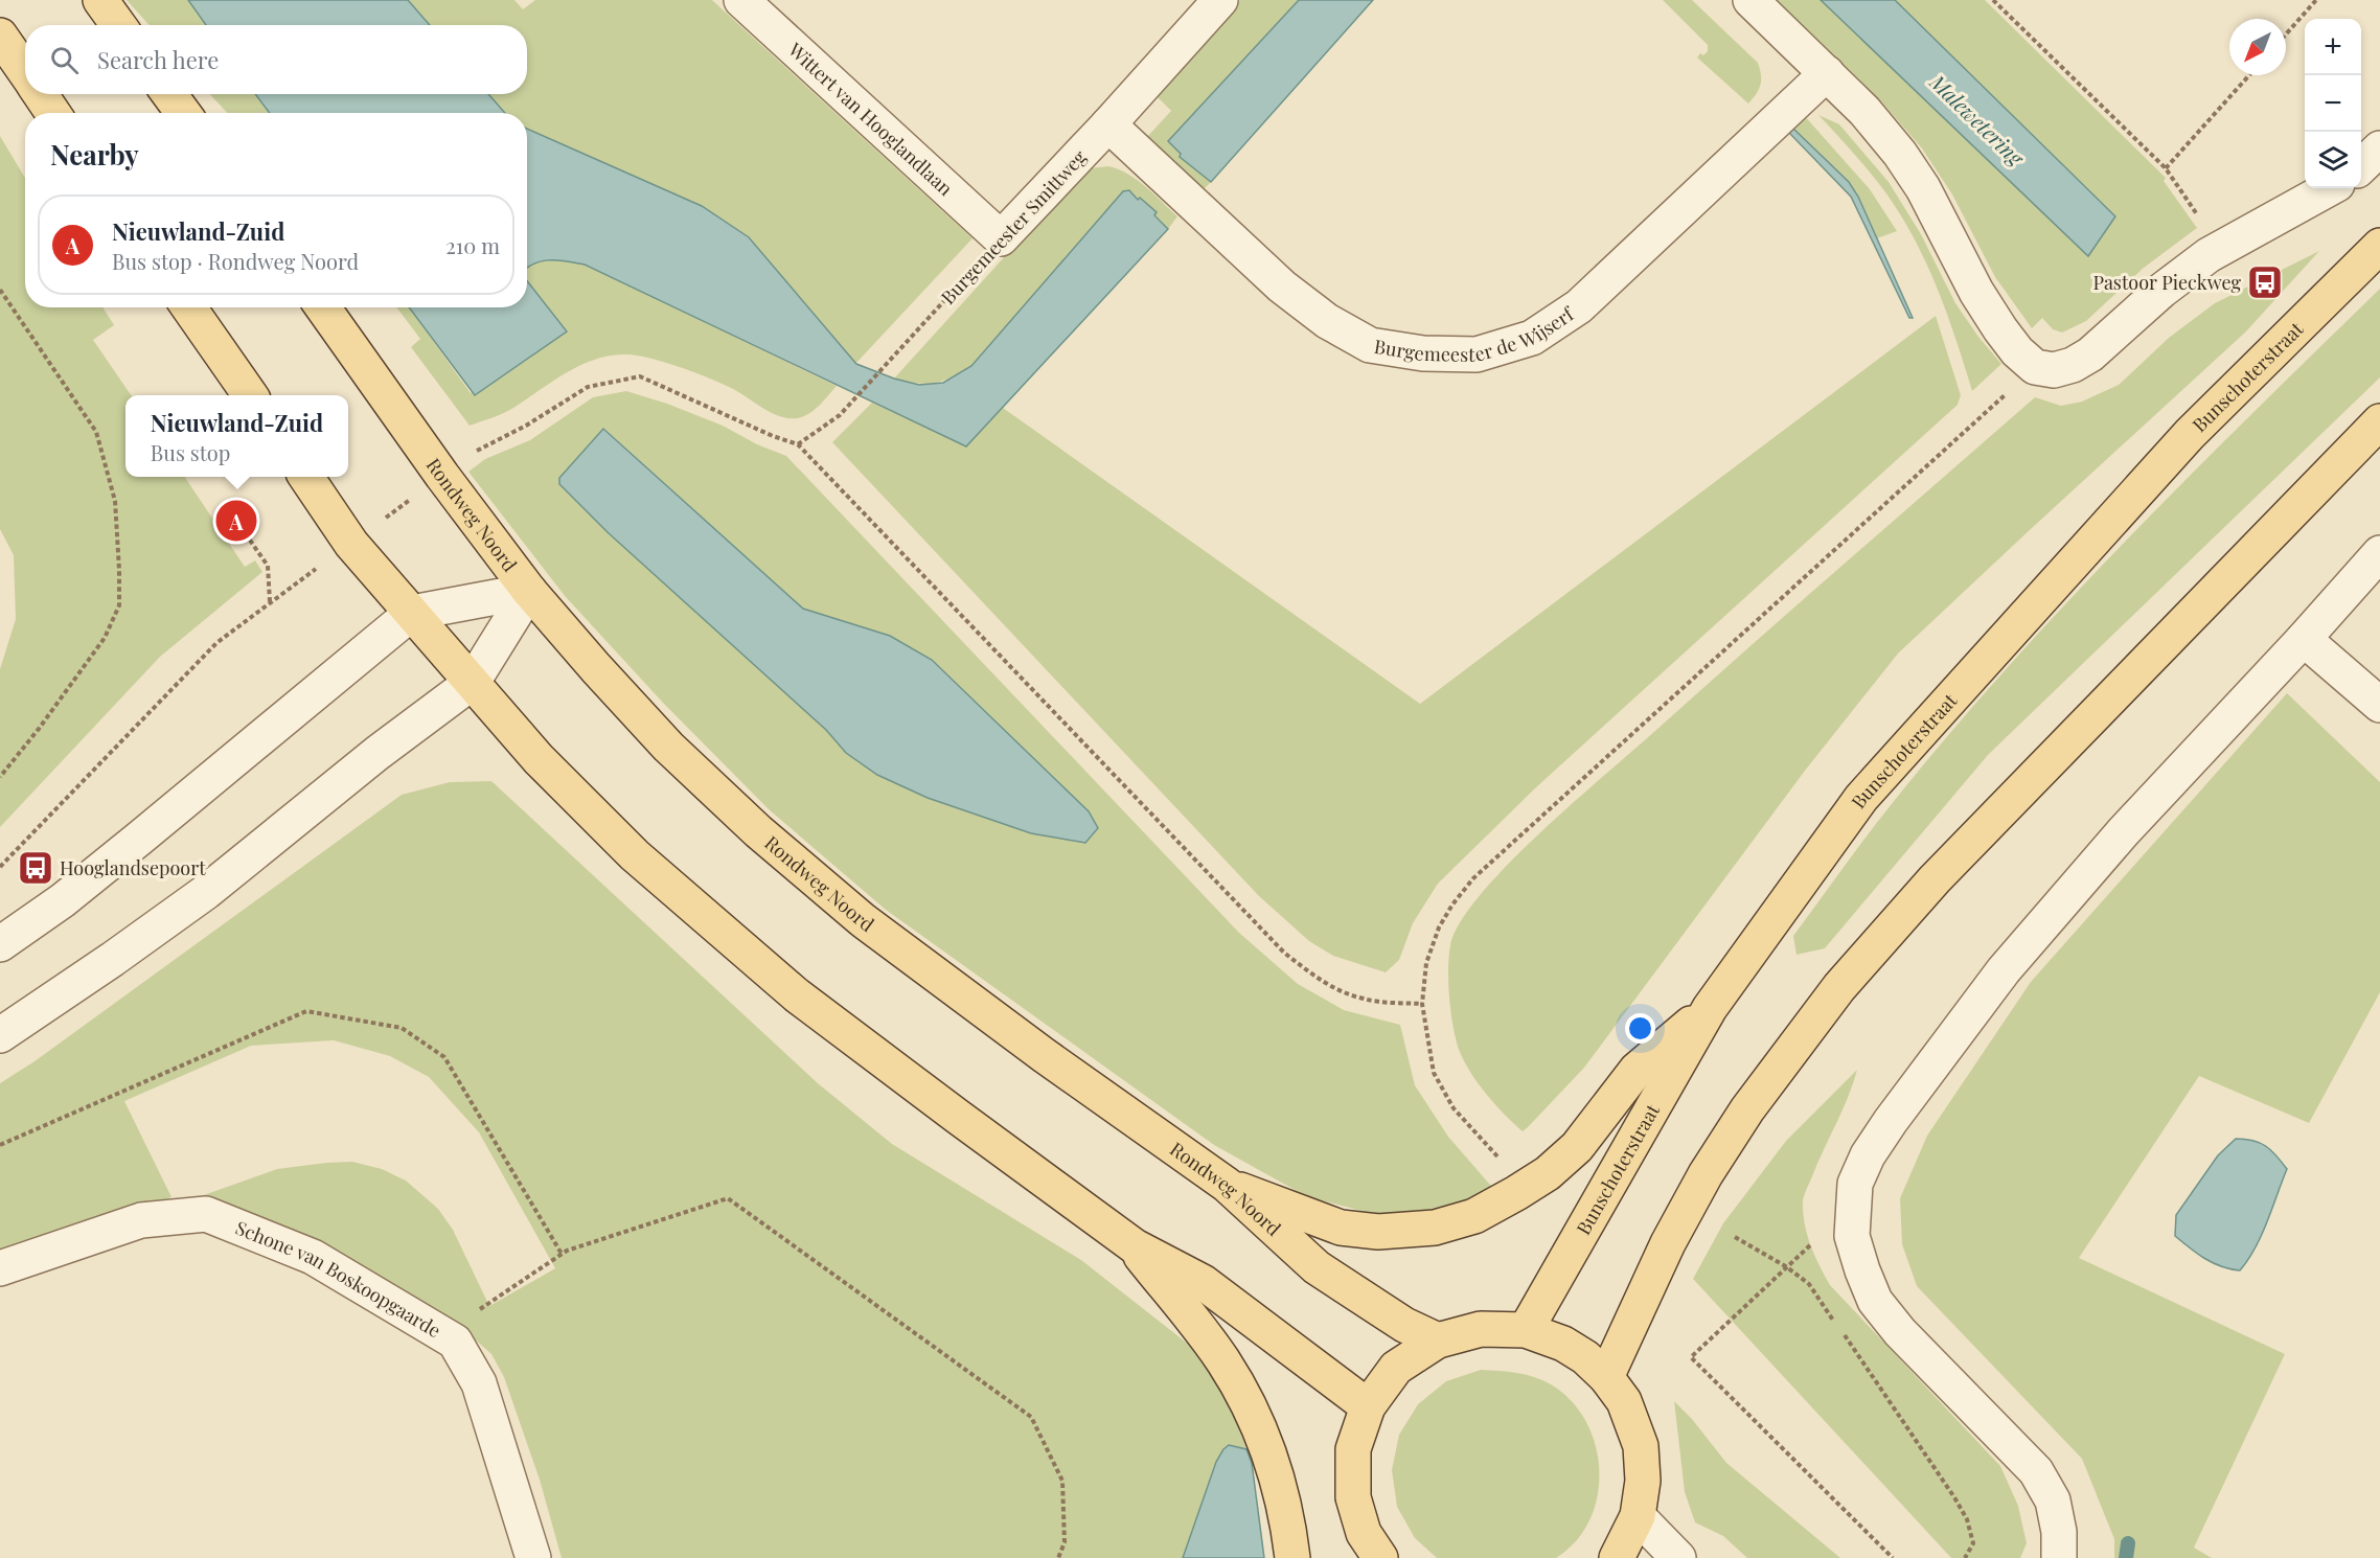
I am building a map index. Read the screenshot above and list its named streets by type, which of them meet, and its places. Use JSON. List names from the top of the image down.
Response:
{
  "streets": {
    "main road": ["Bunschoterstraat", "Rondweg Noord"],
    "street": [
      "Wittert van Hooglandlaan",
      "Burgemeester Smittweg",
      "Burgemeester de Wijserf",
      "Schone van Boskoopgaarde"
    ]
  },
  "crossings": [
    ["Wittert van Hooglandlaan", "Burgemeester Smittweg"],
    ["Burgemeester Smittweg", "Burgemeester de Wijserf"]
  ],
  "water": ["Malewetering"],
  "places": {
    "bus stop": ["Pastoor Pieckweg", "Hooglandsepoort"]
  },
  "north": "bottom left",
  "page": {
    "map_buttons": ["+", "−"],
    "search": "Search here",
    "heading": "Nearby",
    "list": [
      {
        "mark": "A",
        "name": "Nieuwland-Zuid",
        "note": "Bus stop · Rondweg Noord",
        "value": "210 m"
      }
    ],
    "popup": ["Nieuwland-Zuid", "Bus stop"],
    "pins": "A"
  }
}
